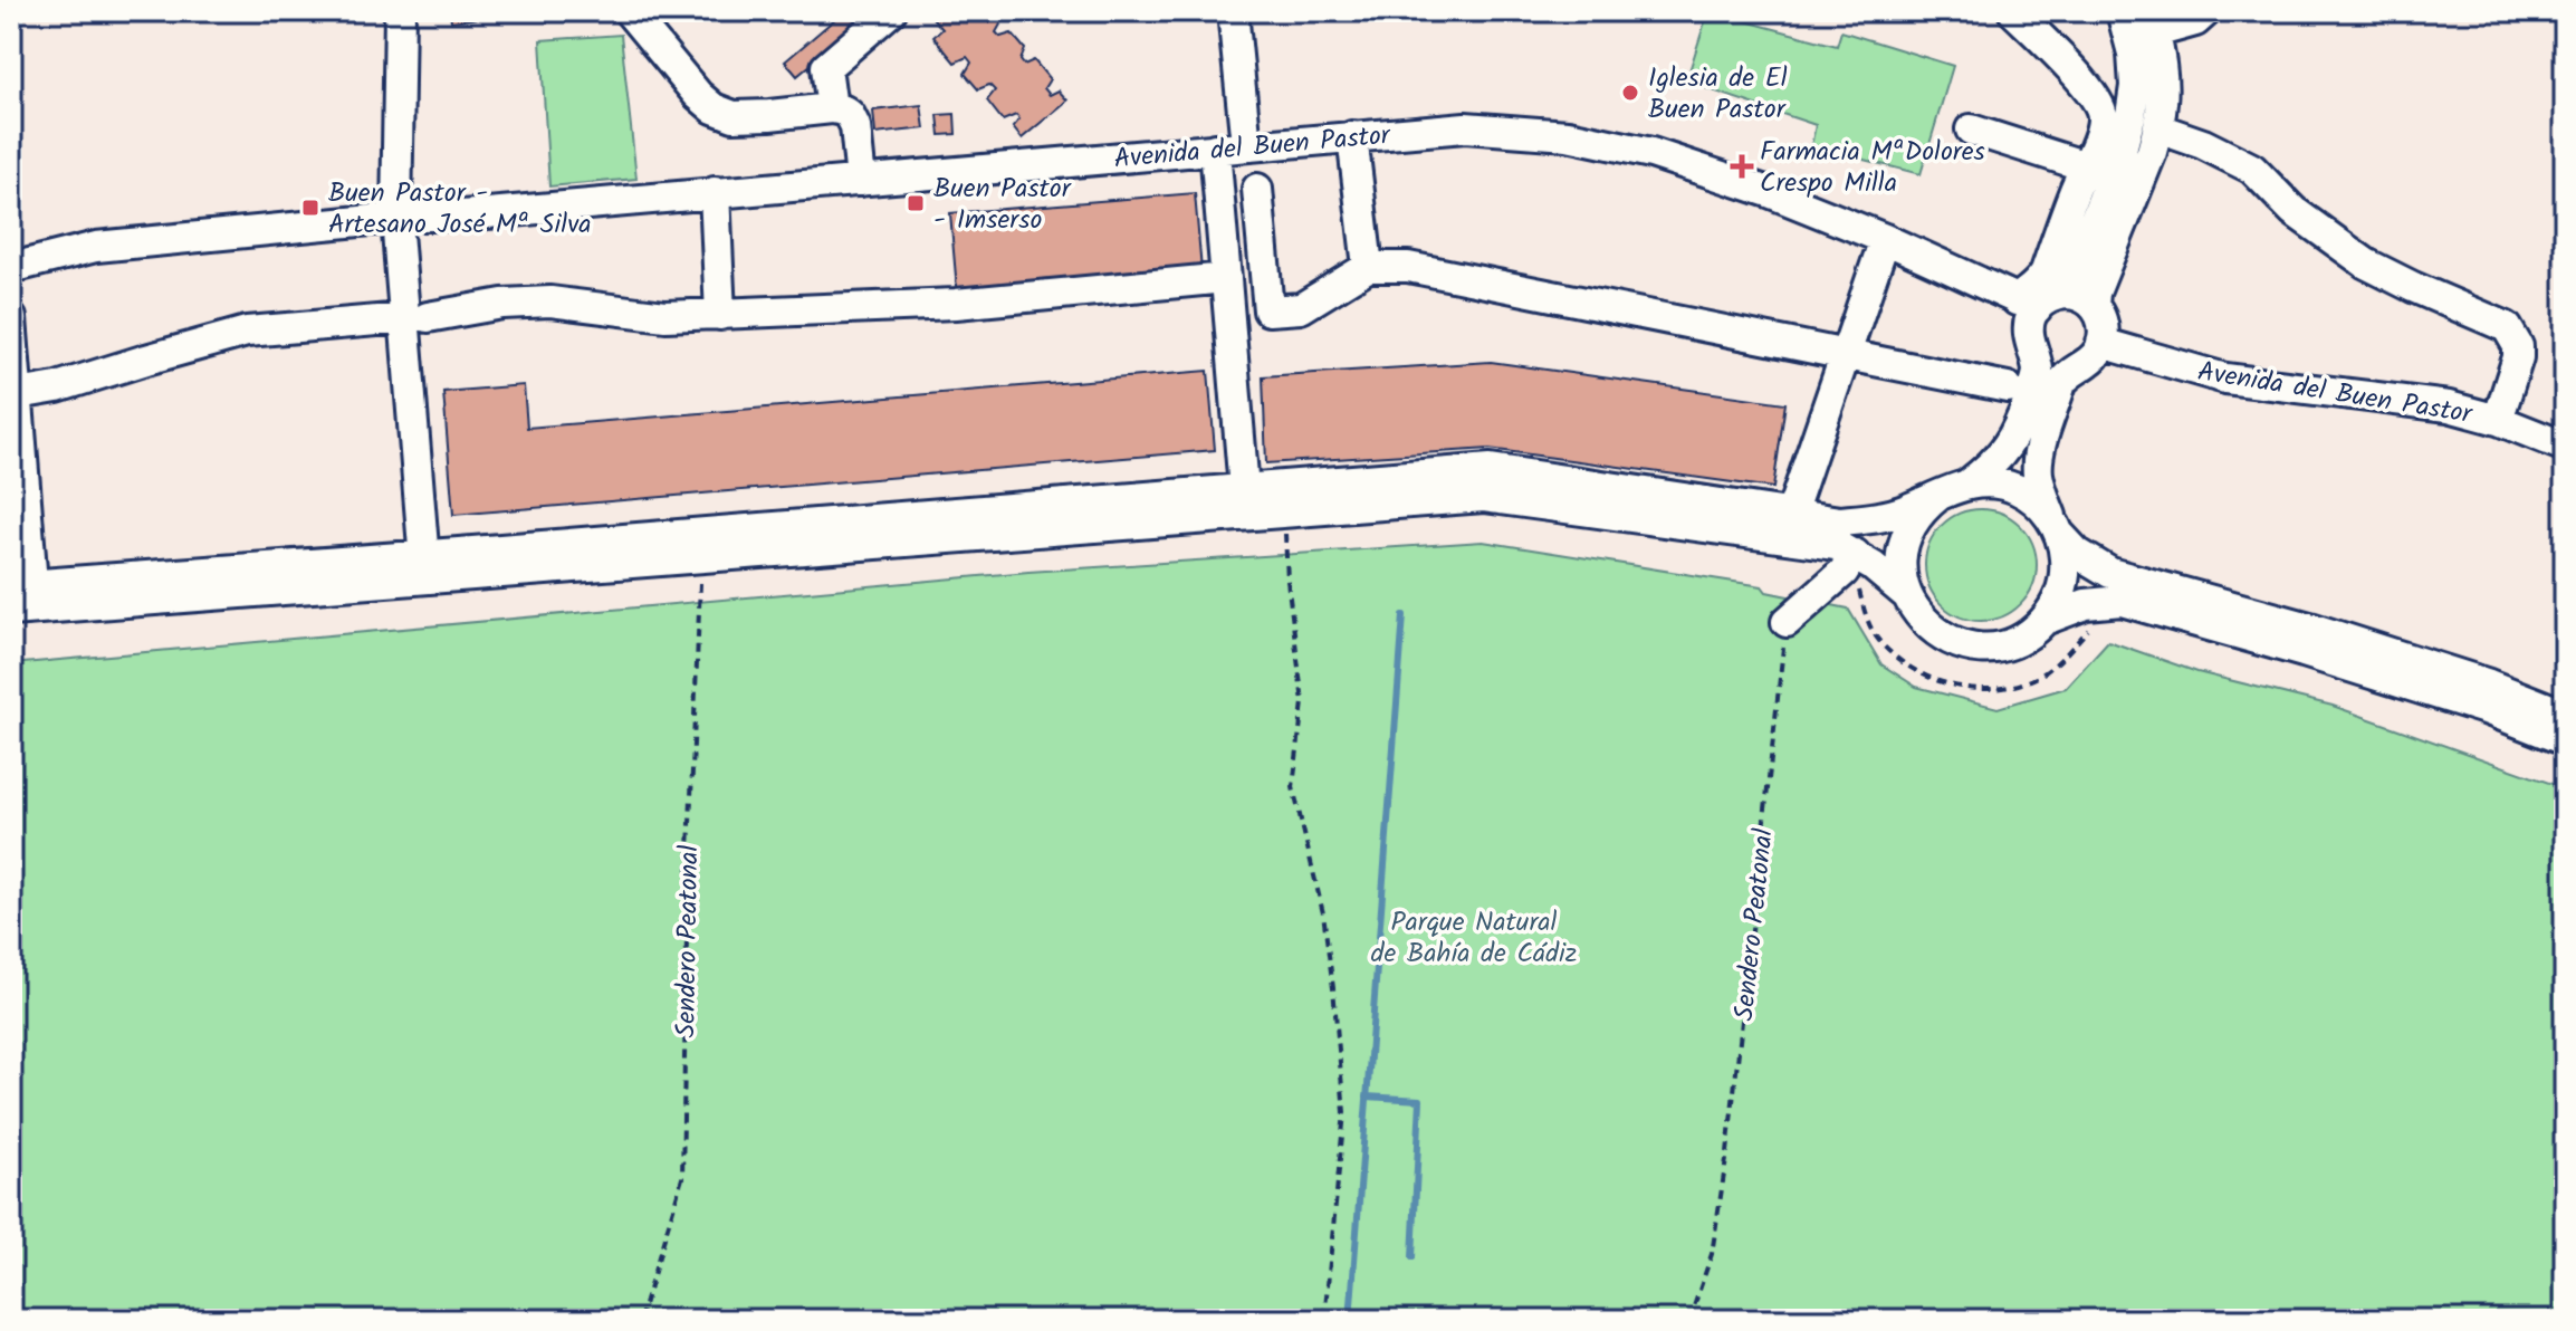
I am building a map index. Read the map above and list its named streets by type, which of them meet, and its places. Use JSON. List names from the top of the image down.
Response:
{
  "streets": {
    "street": ["Avenida del Buen Pastor"],
    "path": ["Sendero Peatonal"]
  },
  "parks": ["Parque Natural de Bahía de Cádiz"],
  "places": {
    "other": ["Iglesia de El Buen Pastor"],
    "health": ["Farmacia MªDolores Crespo Milla"],
    "transit": ["Buen Pastor - Imserso", "Buen Pastor - Artesano José Mª Silva"]
  }
}
